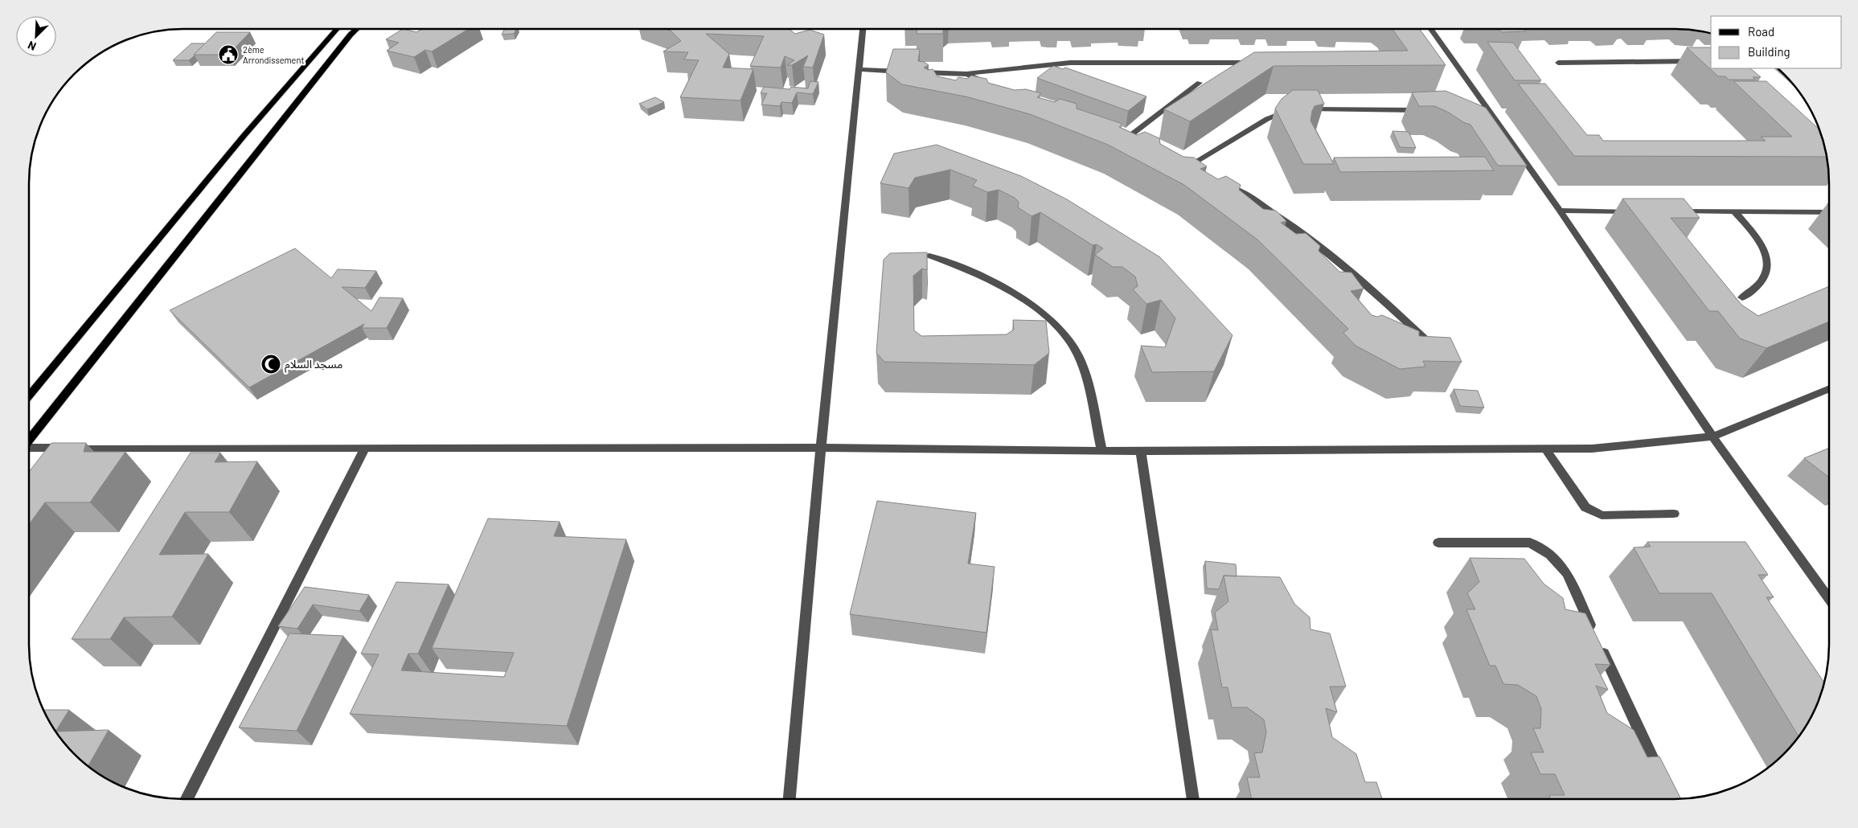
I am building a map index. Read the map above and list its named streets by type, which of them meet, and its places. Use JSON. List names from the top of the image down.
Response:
{
  "places": {
    "public building": ["2ème Arrondissement"],
    "mosque": ["مسجد السلام"]
  },
  "legend": ["Road", "Building"],
  "north": "bottom left"
}
